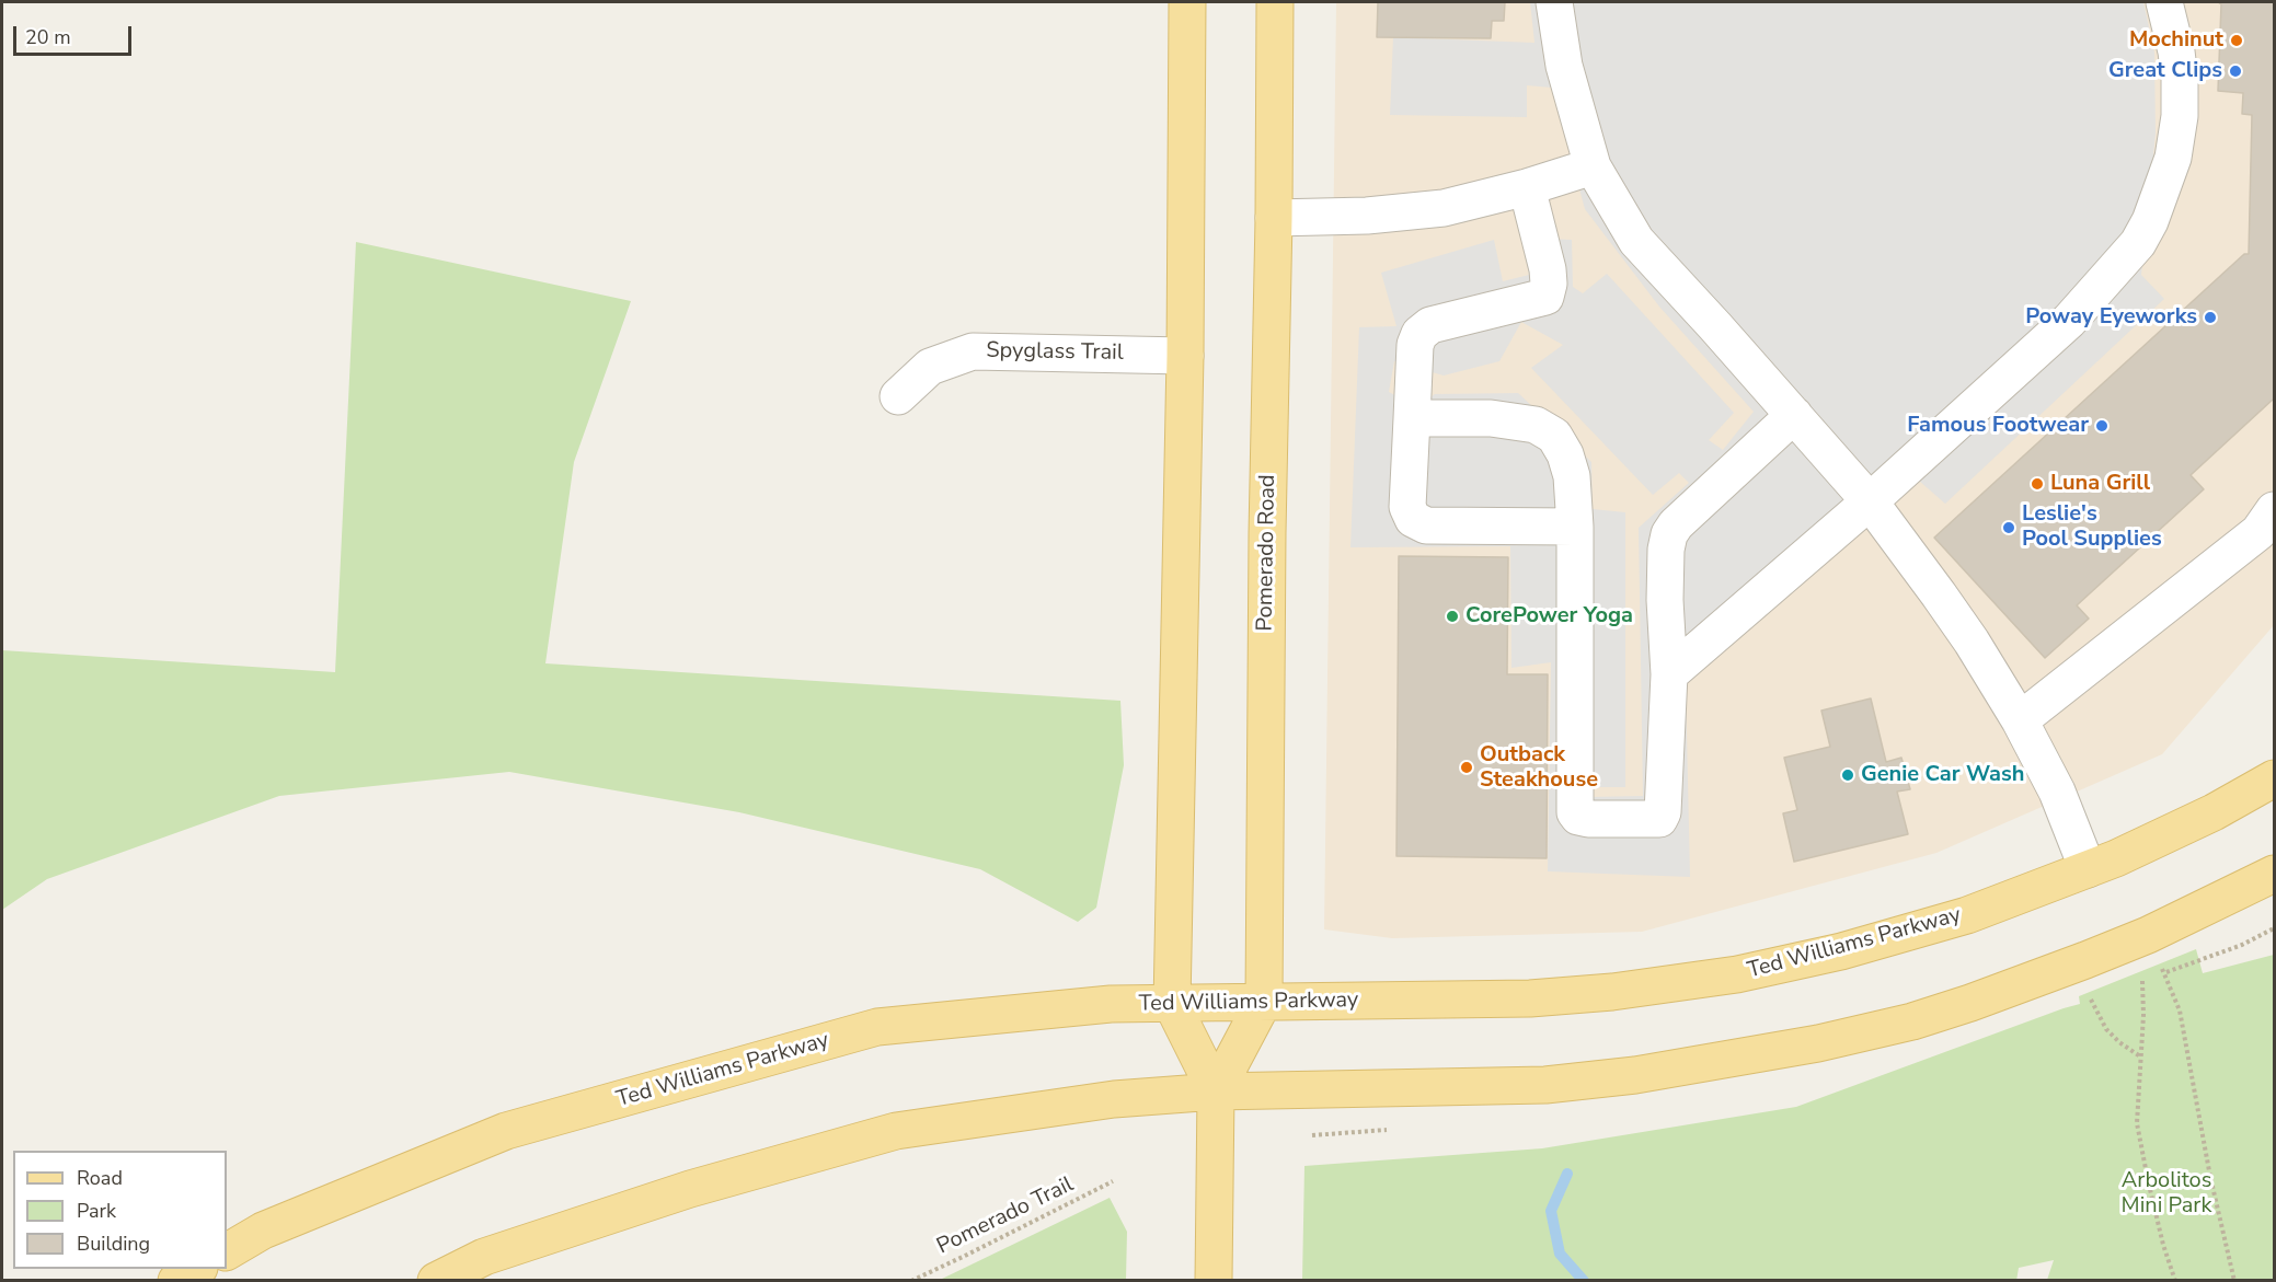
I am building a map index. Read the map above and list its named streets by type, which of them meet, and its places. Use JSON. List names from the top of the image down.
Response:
{
  "streets": {
    "main road": ["Pomerado Road", "Ted Williams Parkway"],
    "street": ["Spyglass Trail"],
    "path": ["Pomerado Trail"]
  },
  "crossings": [
    ["Spyglass Trail", "Pomerado Road"],
    ["Pomerado Road", "Ted Williams Parkway"]
  ],
  "parks": ["Arbolitos Mini Park"],
  "places": [
    "Mochinut",
    "Great Clips",
    "Poway Eyeworks",
    "Famous Footwear",
    "Luna Grill",
    "Leslie's Pool Supplies",
    "CorePower Yoga",
    "Outback Steakhouse",
    "Genie Car Wash"
  ],
  "legend": ["Road", "Park", "Building"],
  "scale_bar": "20 m"
}
